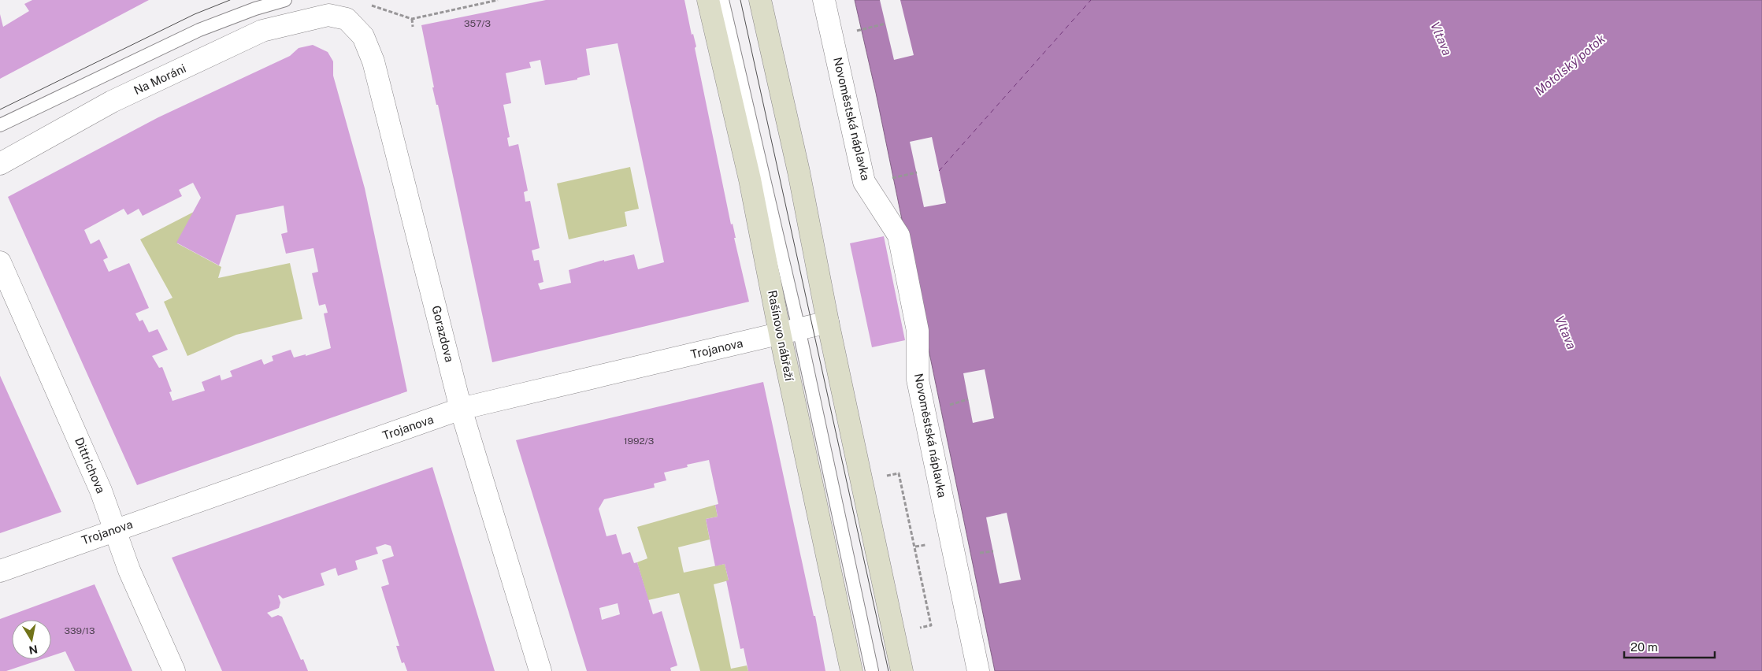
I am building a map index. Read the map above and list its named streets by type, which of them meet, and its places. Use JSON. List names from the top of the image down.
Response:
{
  "streets": {
    "main road": ["Rašínovo nábřeží"],
    "street": [
      "Na Moráni",
      "Novoměstská náplavka",
      "Gorazdova",
      "Trojanova",
      "Dittrichova"
    ]
  },
  "crossings": [
    ["Na Moráni", "Gorazdova"],
    ["Gorazdova", "Trojanova"],
    ["Rašínovo nábřeží", "Trojanova"],
    ["Trojanova", "Dittrichova"]
  ],
  "water": ["Vltava", "Motolský potok"],
  "house_numbers": ["357/3", "1992/3", "339/13"],
  "scale_bar": "20 m",
  "north": "bottom"
}
